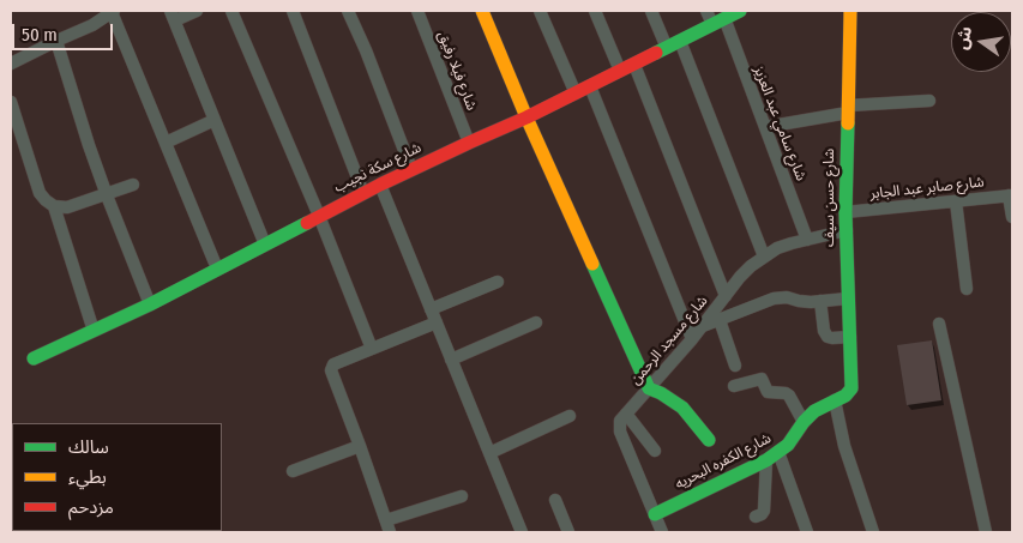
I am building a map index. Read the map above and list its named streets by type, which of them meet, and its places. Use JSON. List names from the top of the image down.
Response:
{
  "streets": {
    "street": [
      "شارع فيلا رفيق",
      "شارع سامي عبد العزيز",
      "شارع سكة نجيب",
      "شارع صابر عبد الجابر",
      "شارع حسن سيف",
      "شارع مسجد الرحمن",
      "شارع الكفره البحريه"
    ]
  },
  "crossings": [
    ["شارع فيلا رفيق", "شارع سكة نجيب"],
    ["شارع سامي عبد العزيز", "شارع سكة نجيب"],
    ["شارع سامي عبد العزيز", "شارع مسجد الرحمن"],
    ["شارع صابر عبد الجابر", "شارع حسن سيف"],
    ["شارع حسن سيف", "شارع مسجد الرحمن"],
    ["شارع حسن سيف", "شارع الكفره البحريه"]
  ],
  "legend": ["سالك", "بطيء", "مزدحم"],
  "scale_bar": "50 m",
  "north": "left"
}
